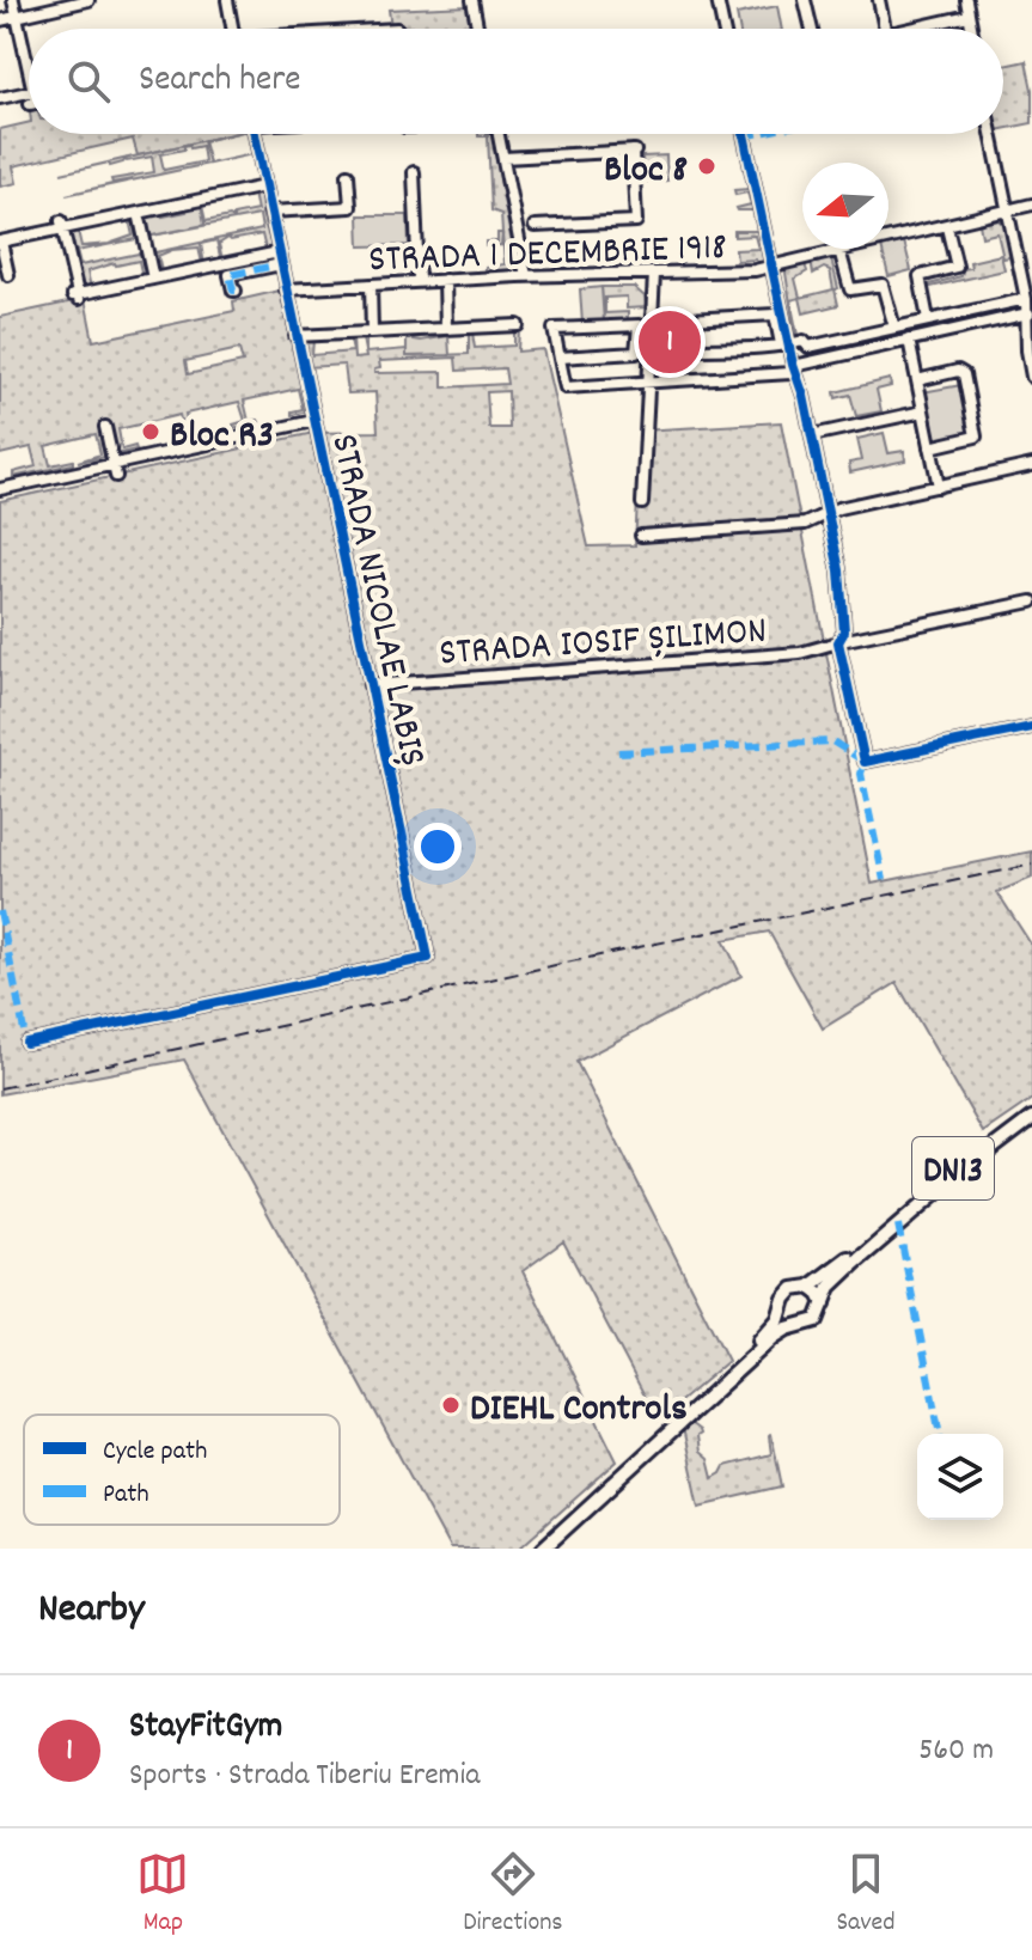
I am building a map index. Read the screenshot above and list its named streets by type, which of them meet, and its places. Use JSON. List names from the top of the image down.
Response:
{
  "streets": {
    "main road": ["DN13"],
    "street": ["STRADA 1 DECEMBRIE 1918", "STRADA NICOLAE LABIȘ", "STRADA IOSIF ȘILIMON"]
  },
  "crossings": [
    ["STRADA 1 DECEMBRIE 1918", "STRADA NICOLAE LABIȘ"],
    ["STRADA NICOLAE LABIȘ", "STRADA IOSIF ȘILIMON"]
  ],
  "places": ["Bloc 8", "Bloc R3", "DIEHL Controls"],
  "legend": ["Cycle path", "Path"],
  "north": "left",
  "page": {
    "search": "Search here",
    "pins": "1",
    "heading": "Nearby",
    "list": [
      {
        "mark": "1",
        "name": "StayFitGym",
        "note": "Sports · Strada Tiberiu Eremia",
        "value": "560 m"
      }
    ],
    "nav": ["Map", "Directions", "Saved"]
  }
}
